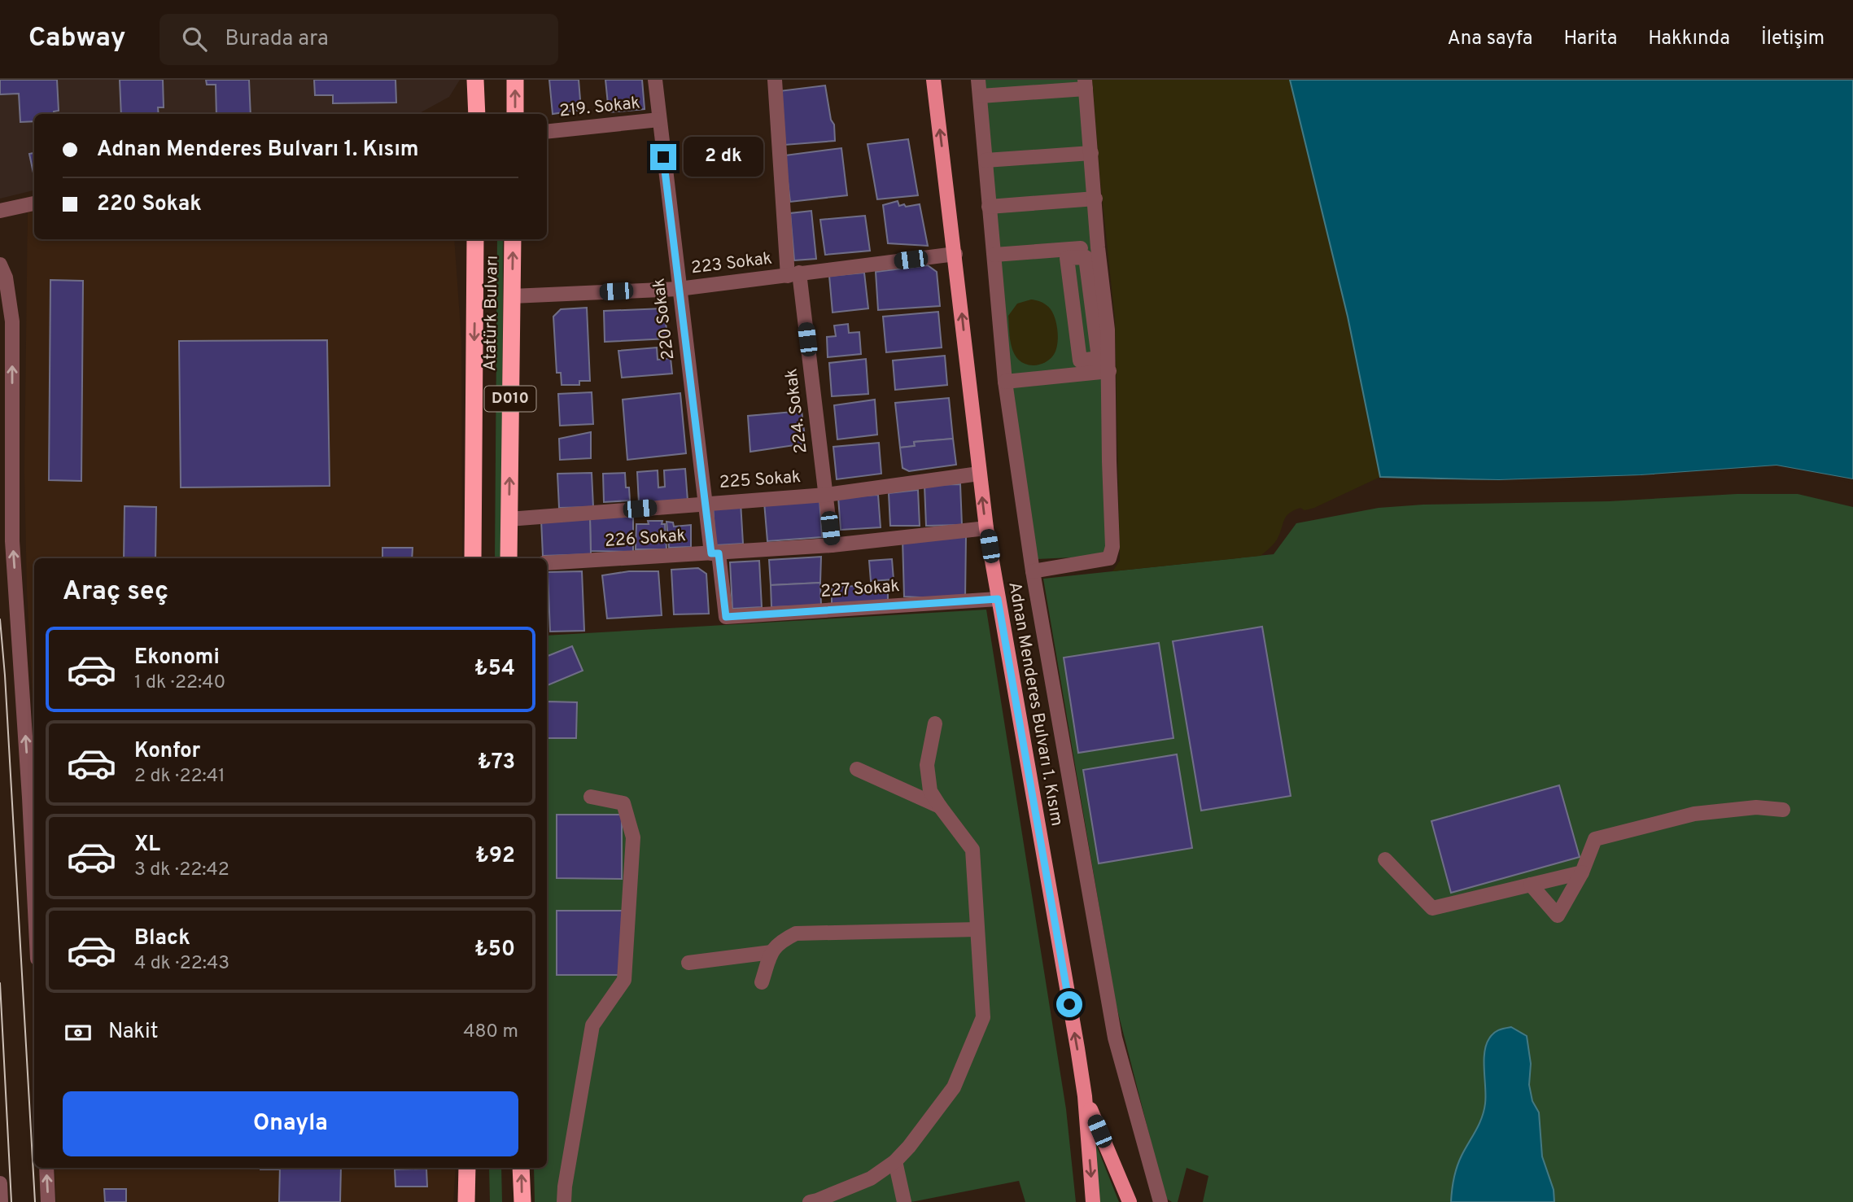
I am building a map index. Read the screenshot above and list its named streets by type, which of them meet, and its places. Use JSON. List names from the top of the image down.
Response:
{
  "streets": {
    "highway": ["Atatürk Bulvarı", "D010"],
    "main road": ["Adnan Menderes Bulvarı 1. Kısım"],
    "street": [
      "219. Sokak",
      "223 Sokak",
      "220 Sokak",
      "224. Sokak",
      "225 Sokak",
      "226 Sokak",
      "227 Sokak"
    ]
  },
  "crossings": [
    ["219. Sokak", "220 Sokak"],
    ["223 Sokak", "Atatürk Bulvarı"],
    ["223 Sokak", "220 Sokak"],
    ["223 Sokak", "224. Sokak"],
    ["223 Sokak", "Adnan Menderes Bulvarı 1. Kısım"],
    ["Atatürk Bulvarı", "225 Sokak"],
    ["220 Sokak", "225 Sokak"],
    ["220 Sokak", "226 Sokak"],
    ["220 Sokak", "227 Sokak"],
    ["224. Sokak", "225 Sokak"],
    ["224. Sokak", "226 Sokak"],
    ["225 Sokak", "Adnan Menderes Bulvarı 1. Kısım"],
    ["226 Sokak", "Adnan Menderes Bulvarı 1. Kısım"],
    ["227 Sokak", "Adnan Menderes Bulvarı 1. Kısım"]
  ],
  "one_way": ["Adnan Menderes Bulvarı 1. Kısım"],
  "page": {
    "header": "Cabway",
    "search": "Burada ara",
    "nav": [
      "Ana sayfa",
      "Harita",
      "Hakkında",
      "İletişim"
    ],
    "banner": ["Adnan Menderes Bulvarı 1. Kısım", "220 Sokak"],
    "bubble": "2 dk",
    "heading": "Araç seç",
    "list": [
      {
        "name": "Ekonomi",
        "note": "1 dk · 22:40",
        "value": "₺54"
      },
      {
        "name": "Konfor",
        "note": "2 dk · 22:41",
        "value": "₺73"
      },
      {
        "name": "XL",
        "note": "3 dk · 22:42",
        "value": "₺92"
      },
      {
        "name": "Black",
        "note": "4 dk · 22:43",
        "value": "₺50"
      }
    ],
    "pay": ["Nakit", "480 m"],
    "buttons": "Onayla"
  }
}
